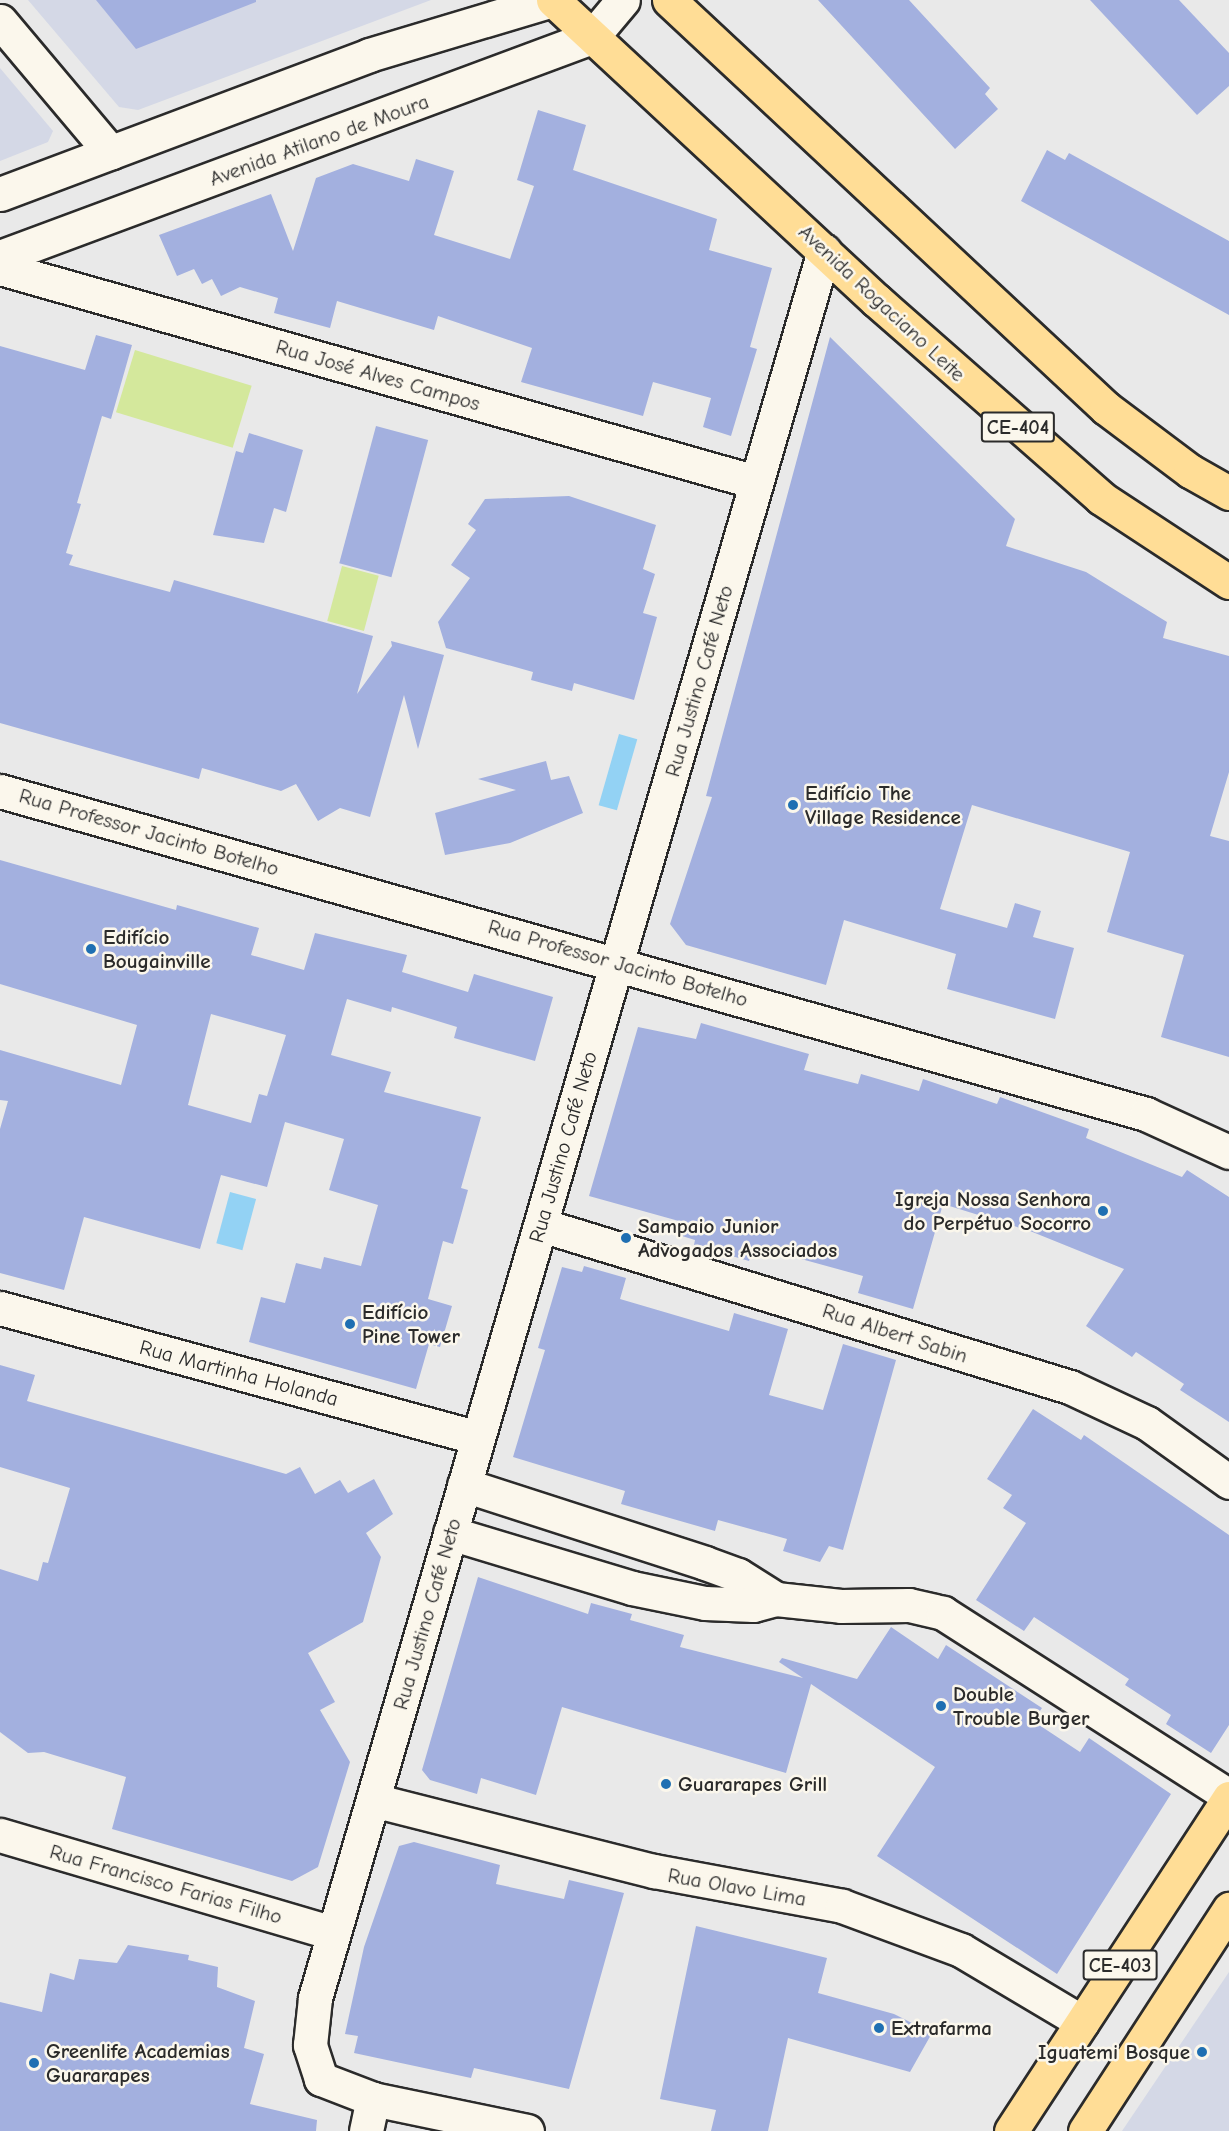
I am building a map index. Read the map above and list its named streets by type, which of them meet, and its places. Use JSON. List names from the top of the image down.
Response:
{
  "streets": {
    "main road": ["Avenida Rogaciano Leite", "CE-404", "CE-403"],
    "street": [
      "Avenida Atilano de Moura",
      "Rua José Alves Campos",
      "Rua Justino Café Neto",
      "Rua Professor Jacinto Botelho",
      "Rua Albert Sabin",
      "Rua Martinha Holanda",
      "Rua Francisco Farias Filho",
      "Rua Olavo Lima"
    ]
  },
  "crossings": [
    ["Avenida Atilano de Moura", "Avenida Rogaciano Leite"],
    ["Avenida Rogaciano Leite", "Rua Justino Café Neto"],
    ["Rua José Alves Campos", "Rua Justino Café Neto"],
    ["Rua Justino Café Neto", "Rua Professor Jacinto Botelho"],
    ["Rua Justino Café Neto", "Rua Albert Sabin"],
    ["Rua Justino Café Neto", "Rua Martinha Holanda"],
    ["Rua Justino Café Neto", "Rua Francisco Farias Filho"],
    ["Rua Justino Café Neto", "Rua Olavo Lima"],
    ["Rua Olavo Lima", "CE-403"]
  ],
  "places": [
    "Edifício The Village Residence",
    "Edifício Bougainville",
    "Igreja Nossa Senhora do Perpétuo Socorro",
    "Sampaio Junior Advogados Associados",
    "Edifício Pine Tower",
    "Double Trouble Burger",
    "Guararapes Grill",
    "Extrafarma",
    "Iguatemi Bosque",
    "Greenlife Academias Guararapes"
  ]
}
